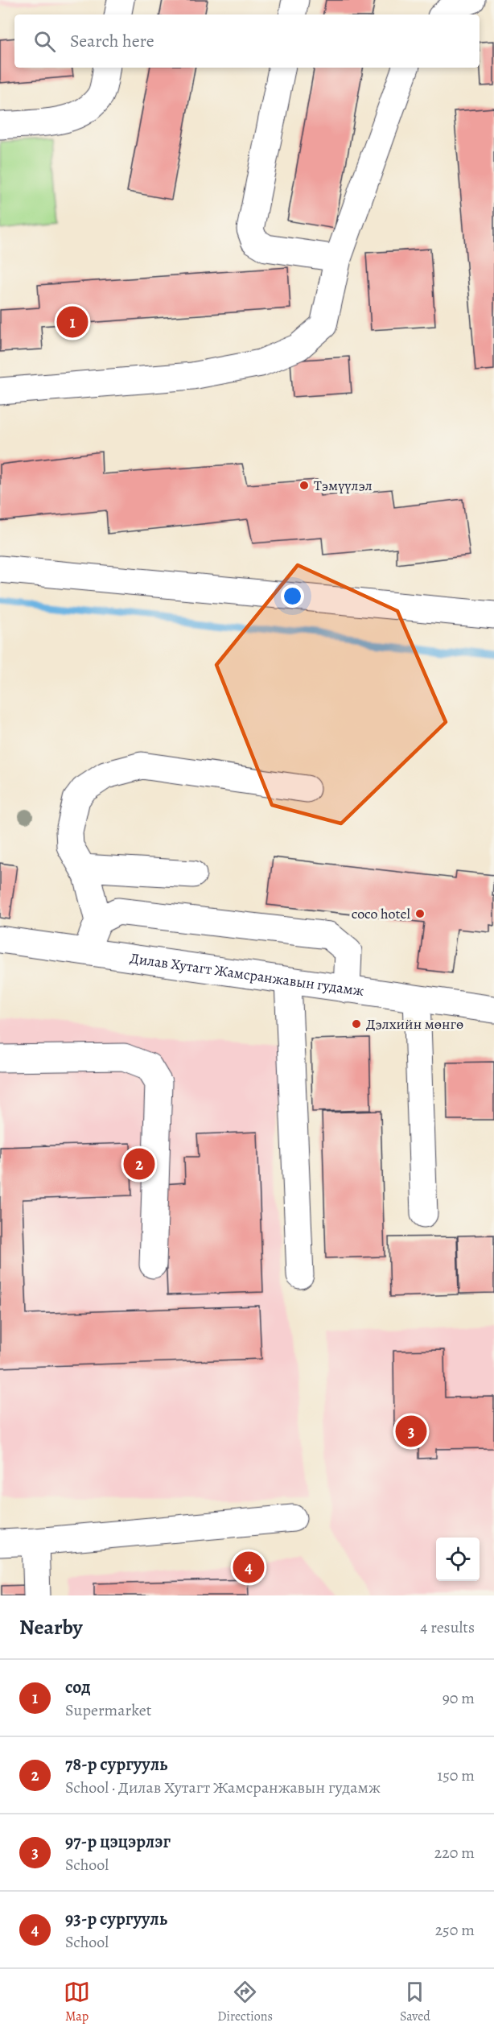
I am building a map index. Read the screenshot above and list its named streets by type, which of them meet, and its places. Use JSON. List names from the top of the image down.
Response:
{
  "streets": {
    "street": ["Дилав Хутагт Жамсранжавын гудамж"]
  },
  "places": ["Тэмүүлэл", "coco hotel", "Дэлхийн мөнгө"],
  "page": {
    "search": "Search here",
    "pins": [
      "1",
      "2",
      "3",
      "4"
    ],
    "heading": ["Nearby", "4 results"],
    "list": [
      {
        "mark": "1",
        "name": "сод",
        "note": "Supermarket",
        "value": "90 m"
      },
      {
        "mark": "2",
        "name": "78-р сургууль",
        "note": "School · Дилав Хутагт Жамсранжавын гудамж",
        "value": "150 m"
      },
      {
        "mark": "3",
        "name": "97-р цэцэрлэг",
        "note": "School",
        "value": "220 m"
      },
      {
        "mark": "4",
        "name": "93-р сургууль",
        "note": "School",
        "value": "250 m"
      }
    ],
    "nav": ["Map", "Directions", "Saved"]
  }
}
